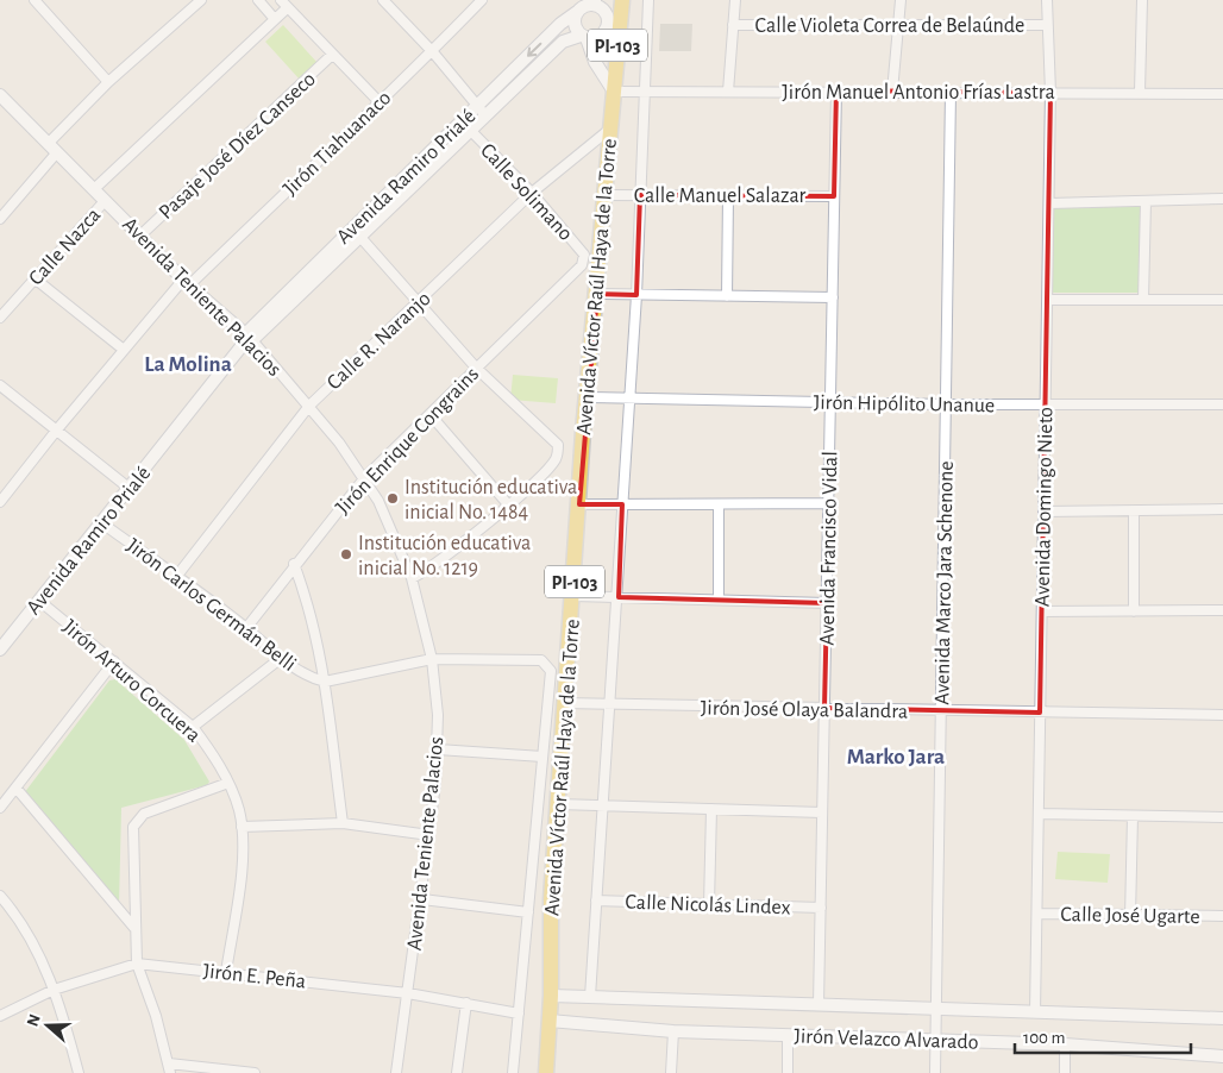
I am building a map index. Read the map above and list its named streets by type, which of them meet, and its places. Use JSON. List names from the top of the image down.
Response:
{
  "streets": {
    "main road": ["PI-103", "Avenida Víctor Raúl Haya de la Torre"],
    "street": [
      "Calle Violeta Correa de Belaúnde",
      "Jirón Manuel Antonio Frías Lastra",
      "Jirón Tiahuanaco",
      "Pasaje José Díez Canseco",
      "Avenida Ramiro Prialé",
      "Calle Solimano",
      "Calle Manuel Salazar",
      "Calle Nazca",
      "Avenida Teniente Palacios",
      "Calle R. Naranjo",
      "Jirón Hipólito Unanue",
      "Jirón Enrique Congrains",
      "Avenida Domingo Nieto",
      "Avenida Francisco Vidal",
      "Avenida Marco Jara Schenone",
      "Jirón Carlos Germán Belli",
      "Jirón Arturo Corcuera",
      "Jirón José Olaya Balandra",
      "Calle Nicolás Lindex",
      "Calle José Ugarte",
      "Jirón E. Peña",
      "Jirón Velazco Alvarado"
    ]
  },
  "crossings": [
    ["Calle Violeta Correa de Belaúnde", "Avenida Domingo Nieto"],
    ["Jirón Manuel Antonio Frías Lastra", "Avenida Víctor Raúl Haya de la Torre"],
    ["Jirón Manuel Antonio Frías Lastra", "Avenida Domingo Nieto"],
    ["Jirón Manuel Antonio Frías Lastra", "Avenida Francisco Vidal"],
    ["Jirón Manuel Antonio Frías Lastra", "Avenida Marco Jara Schenone"],
    ["Jirón Tiahuanaco", "Avenida Teniente Palacios"],
    ["Pasaje José Díez Canseco", "Avenida Teniente Palacios"],
    ["Avenida Ramiro Prialé", "Calle Solimano"],
    ["Avenida Ramiro Prialé", "Avenida Teniente Palacios"],
    ["Avenida Ramiro Prialé", "Jirón Carlos Germán Belli"],
    ["Avenida Ramiro Prialé", "Jirón Arturo Corcuera"],
    ["Calle Solimano", "Calle R. Naranjo"],
    ["Calle Solimano", "Jirón Enrique Congrains"],
    ["Calle Manuel Salazar", "Avenida Víctor Raúl Haya de la Torre"],
    ["Calle Manuel Salazar", "Avenida Francisco Vidal"],
    ["Calle Nazca", "Avenida Teniente Palacios"],
    ["Avenida Víctor Raúl Haya de la Torre", "Calle R. Naranjo"],
    ["Avenida Víctor Raúl Haya de la Torre", "Jirón Hipólito Unanue"],
    ["Avenida Víctor Raúl Haya de la Torre", "Jirón José Olaya Balandra"],
    ["Avenida Víctor Raúl Haya de la Torre", "Jirón Velazco Alvarado"],
    ["Avenida Teniente Palacios", "Calle R. Naranjo"],
    ["Avenida Teniente Palacios", "Jirón Enrique Congrains"],
    ["Avenida Teniente Palacios", "Jirón E. Peña"],
    ["Calle R. Naranjo", "Jirón Carlos Germán Belli"],
    ["Jirón Hipólito Unanue", "Avenida Domingo Nieto"],
    ["Jirón Hipólito Unanue", "Avenida Francisco Vidal"],
    ["Jirón Hipólito Unanue", "Avenida Marco Jara Schenone"],
    ["Jirón Enrique Congrains", "Jirón Carlos Germán Belli"],
    ["Avenida Domingo Nieto", "Jirón José Olaya Balandra"],
    ["Avenida Domingo Nieto", "Calle José Ugarte"],
    ["Avenida Domingo Nieto", "Jirón Velazco Alvarado"],
    ["Avenida Francisco Vidal", "Jirón José Olaya Balandra"],
    ["Avenida Francisco Vidal", "Calle Nicolás Lindex"],
    ["Avenida Francisco Vidal", "Jirón Velazco Alvarado"],
    ["Avenida Marco Jara Schenone", "Jirón José Olaya Balandra"],
    ["Avenida Marco Jara Schenone", "Jirón Velazco Alvarado"],
    ["Jirón Arturo Corcuera", "Jirón E. Peña"]
  ],
  "districts": ["La Molina", "Marko Jara"],
  "places": ["Institución educativa inicial No. 1484", "Institución educativa inicial No. 1219"],
  "scale_bar": "100 m",
  "north": "left"
}
